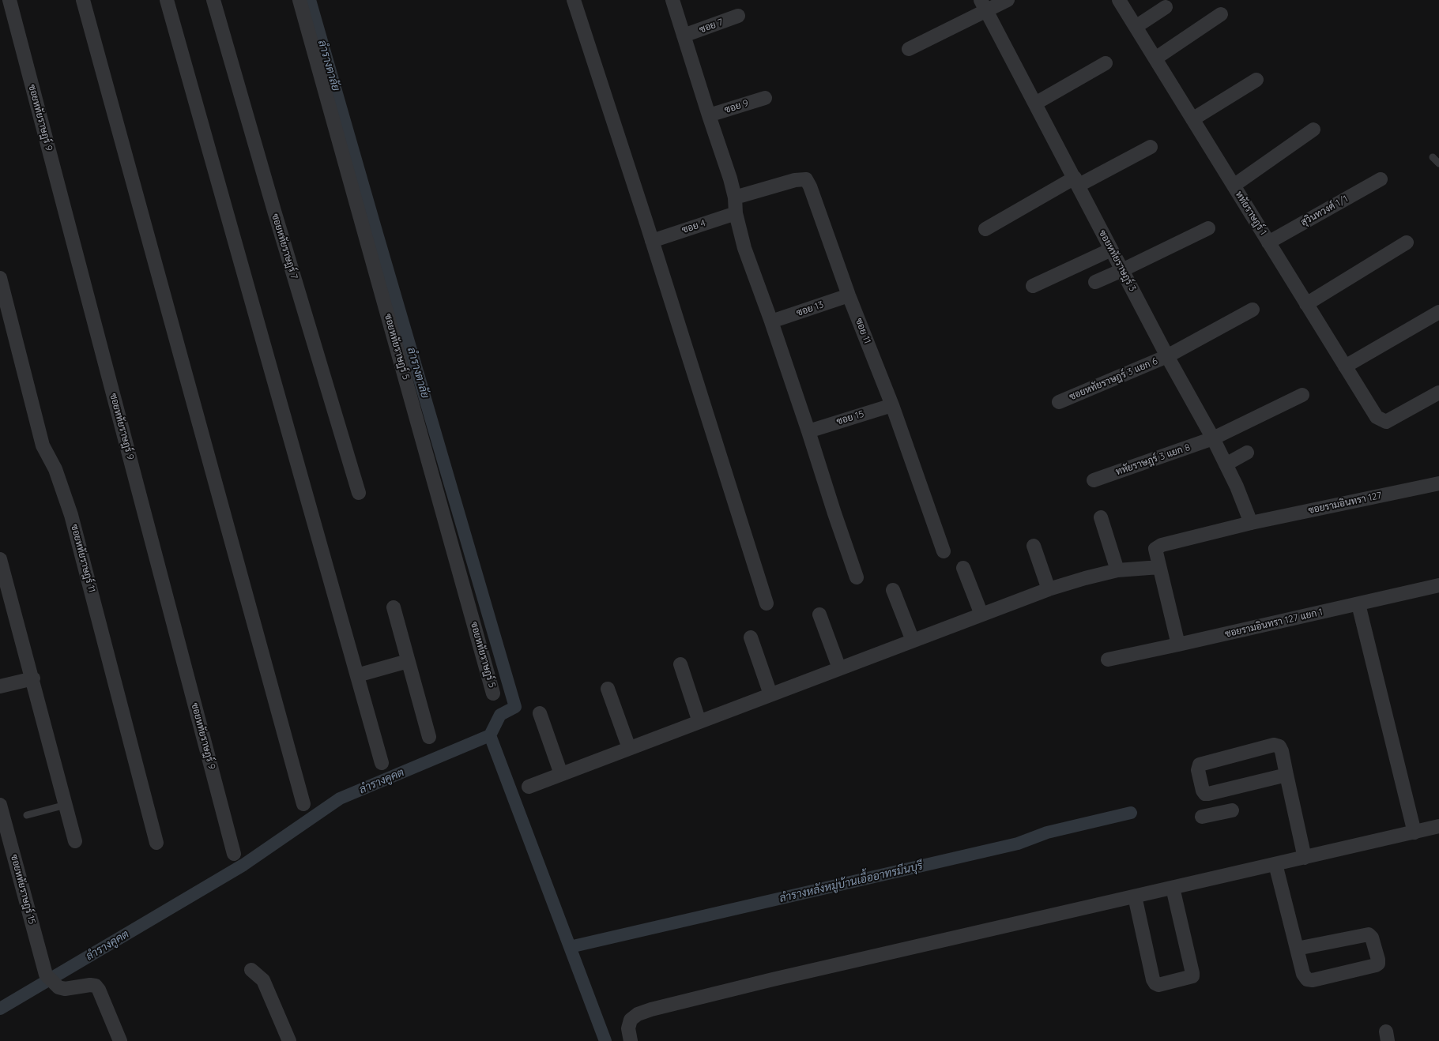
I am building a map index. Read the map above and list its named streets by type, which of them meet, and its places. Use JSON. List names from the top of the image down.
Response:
{
  "streets": {
    "street": [
      "ซอย 7",
      "ซอย 9",
      "ซอยหทัยราษฎร์ 9",
      "สุวินทวงศ์ 1/1",
      "หทัยราษฎร์ 1",
      "ซอย 4",
      "ซอยหทัยราษฎร์ 7",
      "ซอยหทัยราษฎร์ 3",
      "ซอย 13",
      "ซอย 11",
      "ซอยหทัยราษฎร์ 5",
      "ซอยหทัยราษฎร์ 3 แยก 6",
      "ซอย 15",
      "ทหัยราษฎร์ 3 แยก 8",
      "ซอยรามอินทรา 127",
      "ซอยหทัยราษฎร์ 11",
      "ซอยรามอินทรา 127 แยก 1",
      "ซอยหทัยราษฎร์ 15"
    ]
  },
  "crossings": [
    ["สุวินทวงศ์ 1/1", "หทัยราษฎร์ 1"],
    ["ซอยหทัยราษฎร์ 3", "ซอยหทัยราษฎร์ 3 แยก 6"],
    ["ซอยหทัยราษฎร์ 3", "ทหัยราษฎร์ 3 แยก 8"],
    ["ซอยหทัยราษฎร์ 3", "ซอยรามอินทรา 127"],
    ["ซอย 13", "ซอย 11"],
    ["ซอย 11", "ซอย 15"]
  ],
  "water": ["ลำรางตาลัย", "ลำรางคูคต", "ลำรางหลังหมู่บ้านเอื้ออาทรมีนบุรี"]
}
